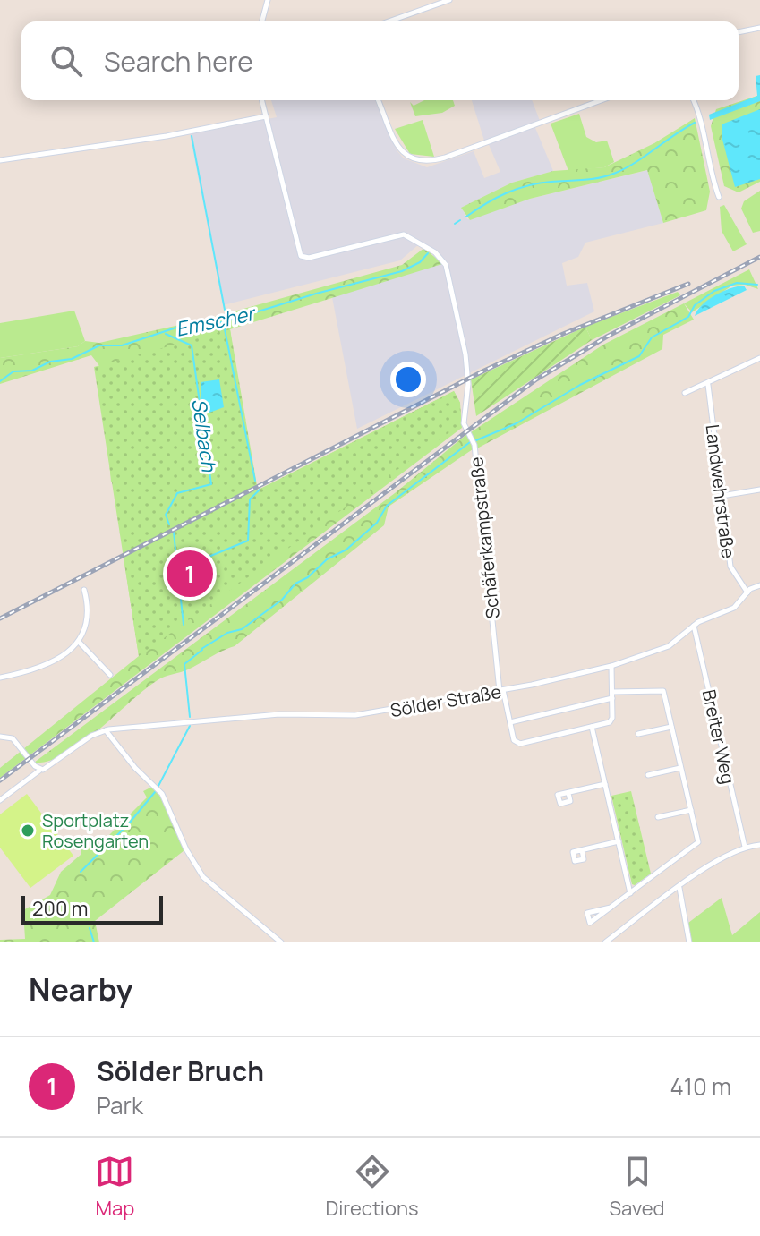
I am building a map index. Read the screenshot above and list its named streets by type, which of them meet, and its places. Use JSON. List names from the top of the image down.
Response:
{
  "streets": {
    "street": [
      "Landwehrstraße",
      "Schäferkampstraße",
      "Sölder Straße",
      "Breiter Weg"
    ]
  },
  "crossings": [
    ["Landwehrstraße", "Sölder Straße"],
    ["Schäferkampstraße", "Sölder Straße"],
    ["Sölder Straße", "Breiter Weg"]
  ],
  "water": ["Emscher", "Selbach"],
  "places": ["Sportplatz Rosengarten"],
  "scale_bar": "200 m",
  "page": {
    "search": "Search here",
    "pins": "1",
    "scale": "200 m",
    "heading": "Nearby",
    "list": [
      {
        "mark": "1",
        "name": "Sölder Bruch",
        "note": "Park",
        "value": "410 m"
      }
    ],
    "nav": ["Map", "Directions", "Saved"]
  }
}
